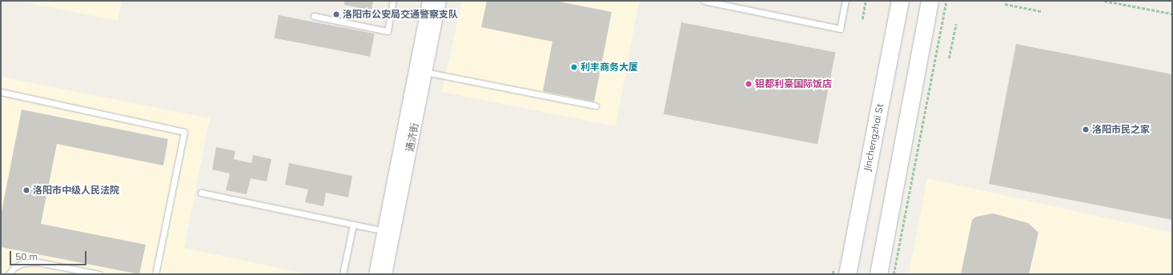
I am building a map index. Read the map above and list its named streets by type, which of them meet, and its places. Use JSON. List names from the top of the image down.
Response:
{
  "streets": {
    "main road": ["Jinchengzhai St"],
    "street": ["通济街"]
  },
  "places": [
    "洛阳市公安局交通警察支队",
    "利丰商务大厦",
    "钼都利豪国际饭店",
    "洛阳市民之家",
    "洛阳市中级人民法院"
  ],
  "scale_bar": "50 m"
}
